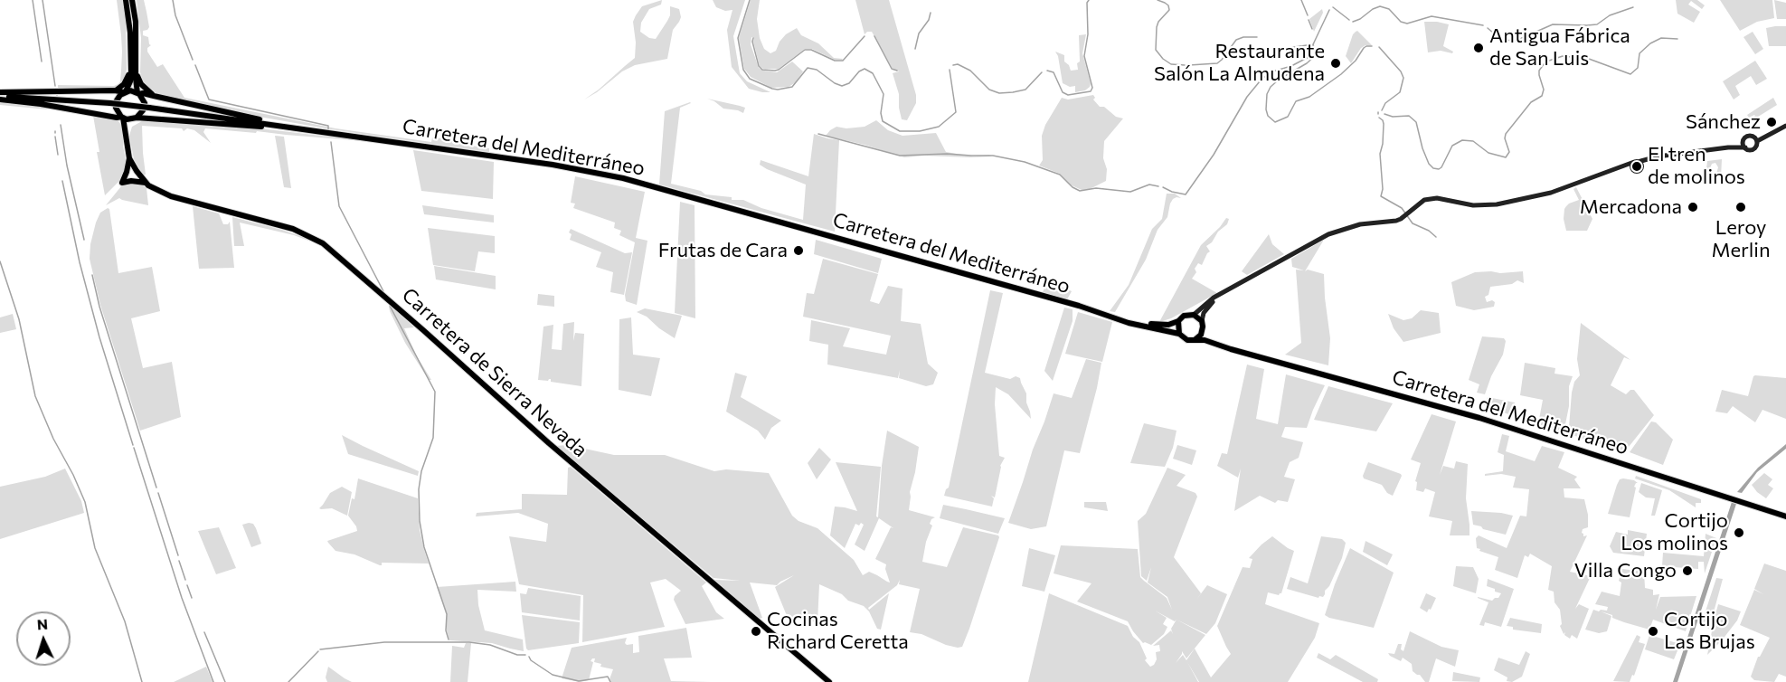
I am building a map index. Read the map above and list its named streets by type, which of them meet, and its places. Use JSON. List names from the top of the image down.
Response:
{
  "streets": {
    "highway": ["Carretera del Mediterráneo", "Carretera de Sierra Nevada"]
  },
  "crossings": [
    ["Carretera del Mediterráneo", "Carretera de Sierra Nevada"]
  ],
  "places": [
    "Antigua Fábrica de San Luis",
    "Restaurante Salón La Almudena",
    "Sánchez",
    "El tren de molinos",
    "Mercadona",
    "Leroy Merlin",
    "Frutas de Cara",
    "Cortijo Los molinos",
    "Villa Congo",
    "Cocinas Richard Ceretta",
    "Cortijo Las Brujas"
  ],
  "north": "top"
}
